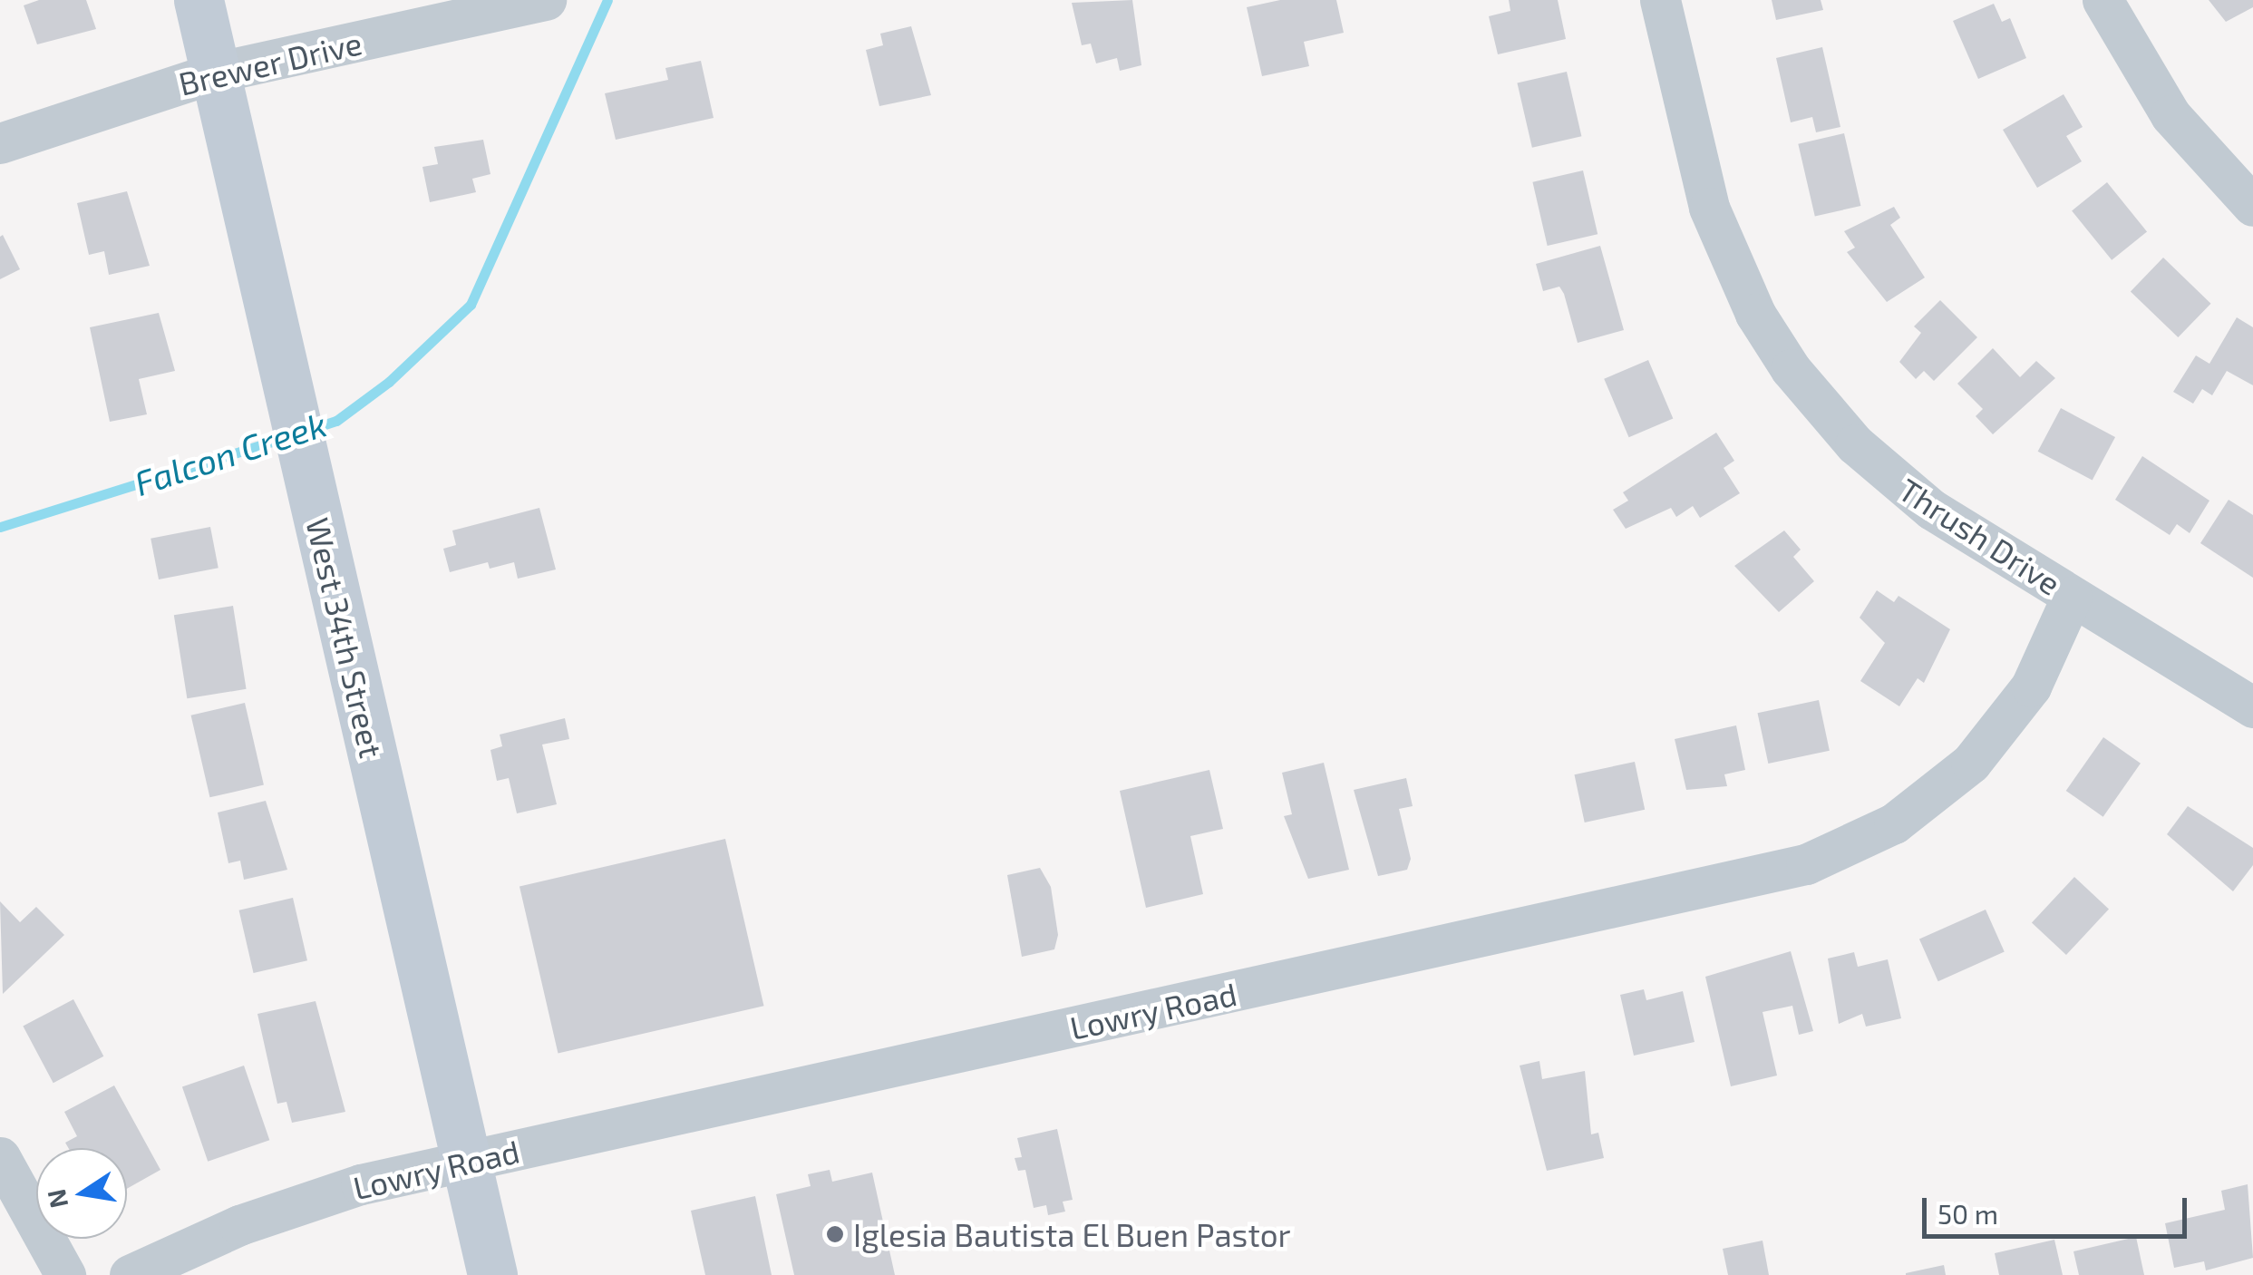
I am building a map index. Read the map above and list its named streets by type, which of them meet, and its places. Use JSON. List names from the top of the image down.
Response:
{
  "streets": {
    "street": [
      "Brewer Drive",
      "Thrush Drive",
      "West 34th Street",
      "Lowry Road"
    ]
  },
  "crossings": [
    ["Brewer Drive", "West 34th Street"],
    ["Thrush Drive", "Lowry Road"],
    ["West 34th Street", "Lowry Road"]
  ],
  "water": ["Falcon Creek"],
  "places": ["Iglesia Bautista El Buen Pastor"],
  "scale_bar": "50 m",
  "north": "left"
}
